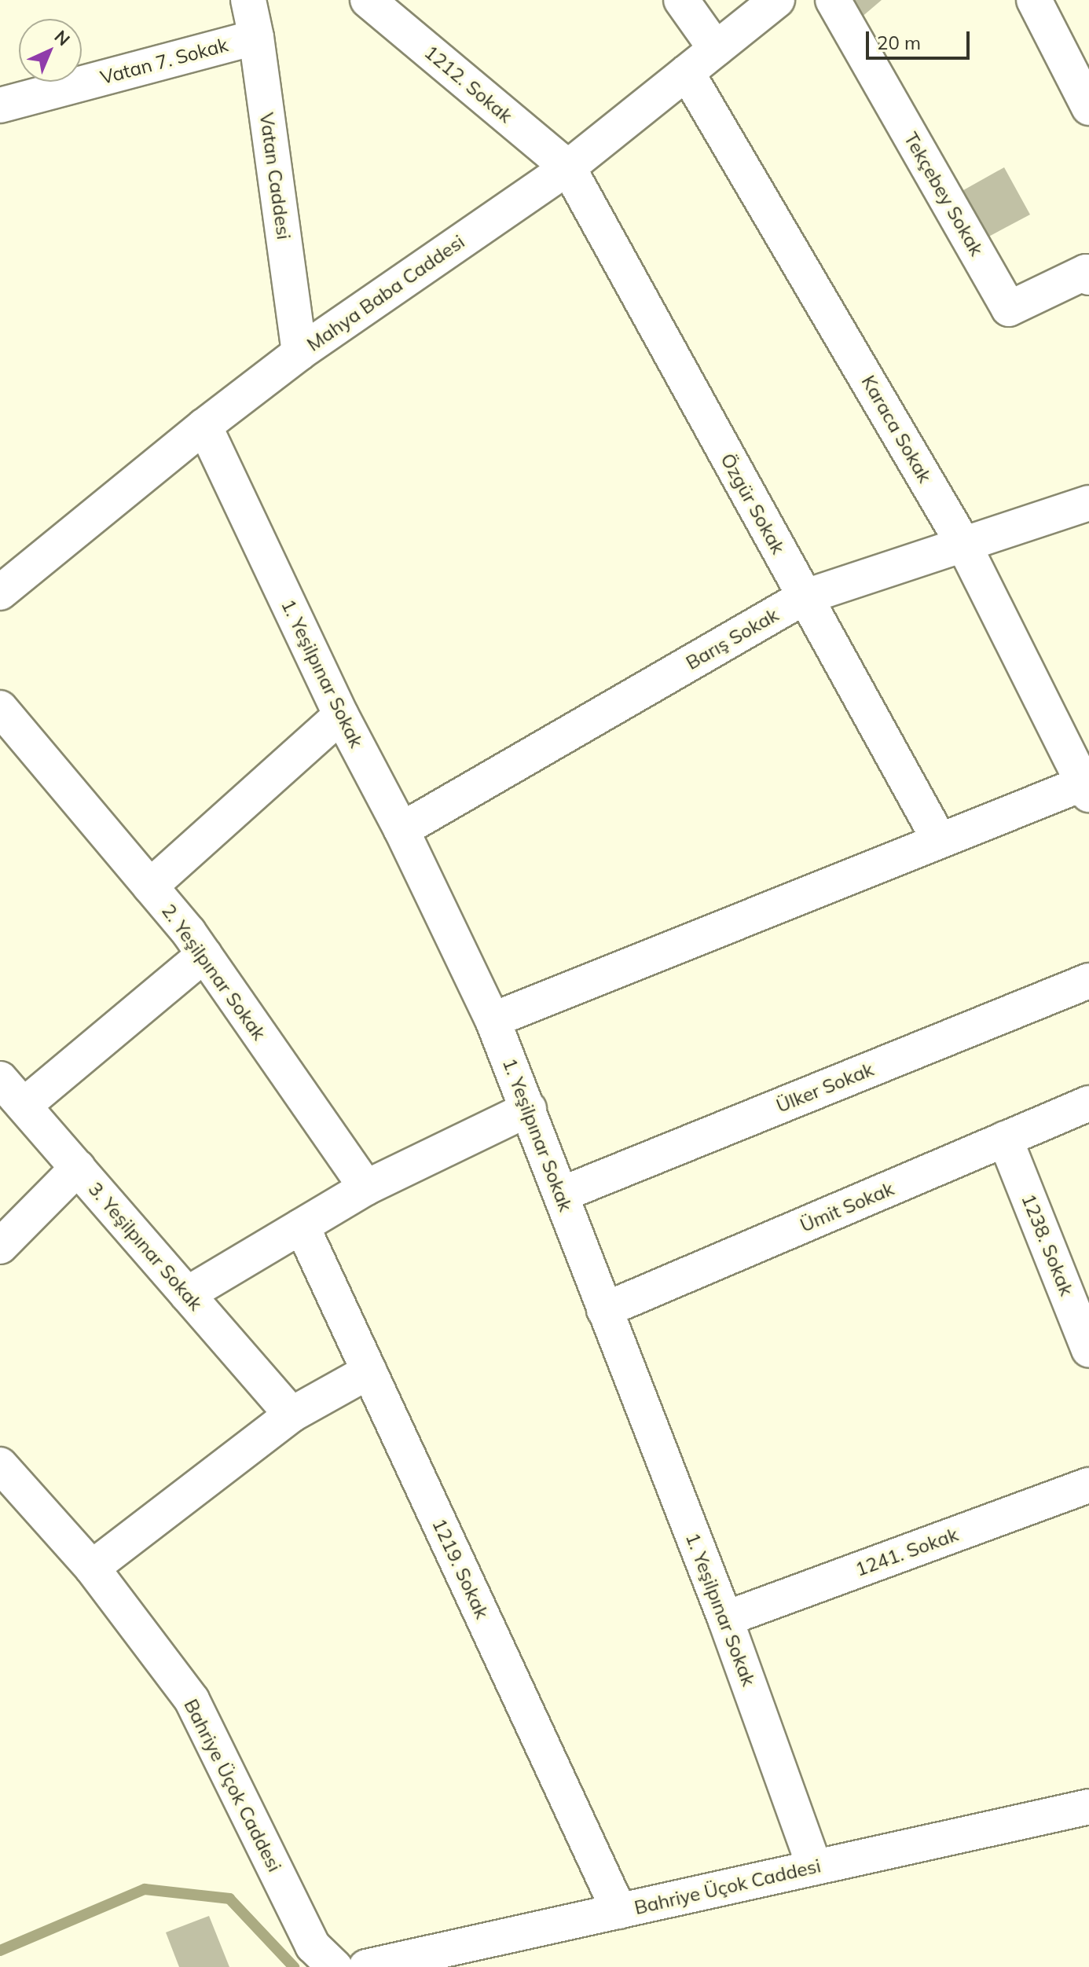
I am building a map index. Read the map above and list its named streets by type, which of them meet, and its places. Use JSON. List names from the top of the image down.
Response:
{
  "streets": {
    "street": [
      "Vatan 7. Sokak",
      "1212. Sokak",
      "Vatan Caddesi",
      "Tekçebey Sokak",
      "Mahya Baba Caddesi",
      "Karaca Sokak",
      "Özgür Sokak",
      "Barış Sokak",
      "1. Yeşilpınar Sokak",
      "2. Yeşilpınar Sokak",
      "Ülker Sokak",
      "Ümit Sokak",
      "1238. Sokak",
      "3. Yeşilpınar Sokak",
      "1241. Sokak",
      "1219. Sokak",
      "Bahriye Üçok Caddesi"
    ]
  },
  "crossings": [
    ["Vatan 7. Sokak", "Vatan Caddesi"],
    ["1212. Sokak", "Mahya Baba Caddesi"],
    ["1212. Sokak", "Özgür Sokak"],
    ["Vatan Caddesi", "Mahya Baba Caddesi"],
    ["Mahya Baba Caddesi", "Karaca Sokak"],
    ["Mahya Baba Caddesi", "Özgür Sokak"],
    ["Mahya Baba Caddesi", "1. Yeşilpınar Sokak"],
    ["Karaca Sokak", "Barış Sokak"],
    ["Özgür Sokak", "Barış Sokak"],
    ["Barış Sokak", "1. Yeşilpınar Sokak"],
    ["1. Yeşilpınar Sokak", "Ülker Sokak"],
    ["1. Yeşilpınar Sokak", "Ümit Sokak"],
    ["1. Yeşilpınar Sokak", "1241. Sokak"],
    ["1. Yeşilpınar Sokak", "Bahriye Üçok Caddesi"],
    ["Ümit Sokak", "1238. Sokak"],
    ["1219. Sokak", "Bahriye Üçok Caddesi"]
  ],
  "scale_bar": "20 m",
  "north": "top right"
}
